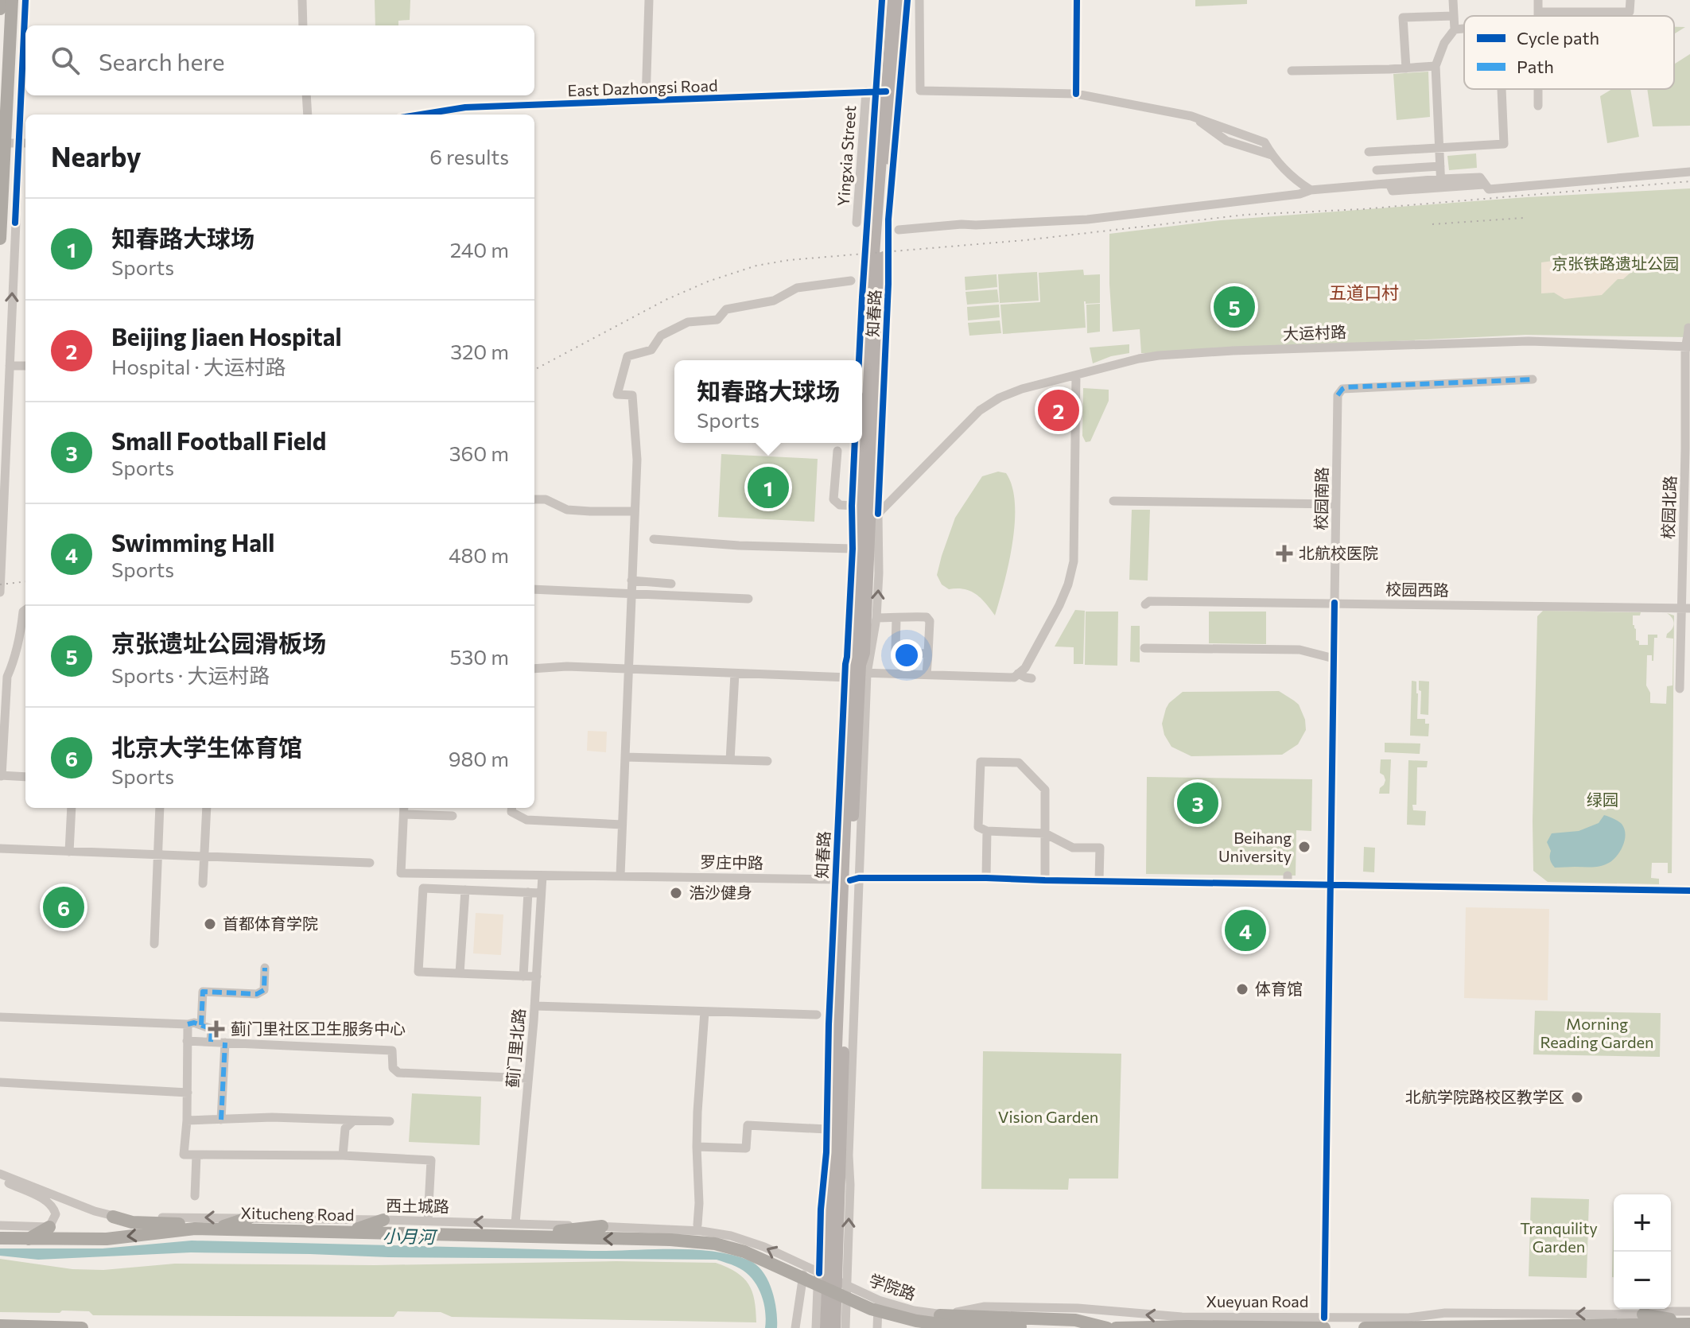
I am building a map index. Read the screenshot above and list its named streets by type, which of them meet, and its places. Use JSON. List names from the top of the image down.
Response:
{
  "streets": {
    "highway": ["Xitucheng Road", "Xueyuan Road"],
    "street": [
      "East Dazhongsi Road",
      "Yingxia Street",
      "知春路",
      "大运村路",
      "校园南路",
      "校园北路",
      "校园西路",
      "罗庄中路",
      "蓟门里北路",
      "西土城路",
      "学院路"
    ]
  },
  "crossings": [
    ["East Dazhongsi Road", "Yingxia Street"],
    ["East Dazhongsi Road", "知春路"],
    ["知春路", "大运村路"],
    ["知春路", "罗庄中路"],
    ["知春路", "西土城路"],
    ["知春路", "学院路"],
    ["大运村路", "校园北路"],
    ["校园南路", "校园西路"],
    ["校园北路", "校园西路"],
    ["罗庄中路", "蓟门里北路"],
    ["蓟门里北路", "西土城路"],
    ["西土城路", "学院路"],
    ["Xitucheng Road", "学院路"],
    ["Xitucheng Road", "Xueyuan Road"],
    ["学院路", "Xueyuan Road"]
  ],
  "one_way": ["西土城路", "Xueyuan Road"],
  "districts": ["五道口村"],
  "water": ["小月河"],
  "parks": [
    "京张铁路遗址公园",
    "绿园",
    "Morning Reading Garden",
    "Vision Garden",
    "Tranquility Garden"
  ],
  "places": {
    "health": ["北航校医院", "蓟门里社区卫生服务中心"],
    "other": [
      "Beihang University",
      "浩沙健身",
      "首都体育学院",
      "体育馆",
      "北航学院路校区教学区"
    ]
  },
  "legend": ["Cycle path", "Path"],
  "page": {
    "search": "Search here",
    "heading": ["Nearby", "6 results"],
    "list": [
      {
        "mark": "1",
        "name": "知春路大球场",
        "note": "Sports",
        "value": "240 m"
      },
      {
        "mark": "2",
        "name": "Beijing Jiaen Hospital",
        "note": "Hospital · 大运村路",
        "value": "320 m"
      },
      {
        "mark": "3",
        "name": "Small Football Field",
        "note": "Sports",
        "value": "360 m"
      },
      {
        "mark": "4",
        "name": "Swimming Hall",
        "note": "Sports",
        "value": "480 m"
      },
      {
        "mark": "5",
        "name": "京张遗址公园滑板场",
        "note": "Sports · 大运村路",
        "value": "530 m"
      },
      {
        "mark": "6",
        "name": "北京大学生体育馆",
        "note": "Sports",
        "value": "980 m"
      }
    ],
    "pins": [
      "5",
      "2",
      "1",
      "3",
      "6",
      "4"
    ],
    "popup": ["知春路大球场", "Sports"],
    "map_buttons": ["+", "−"]
  }
}
